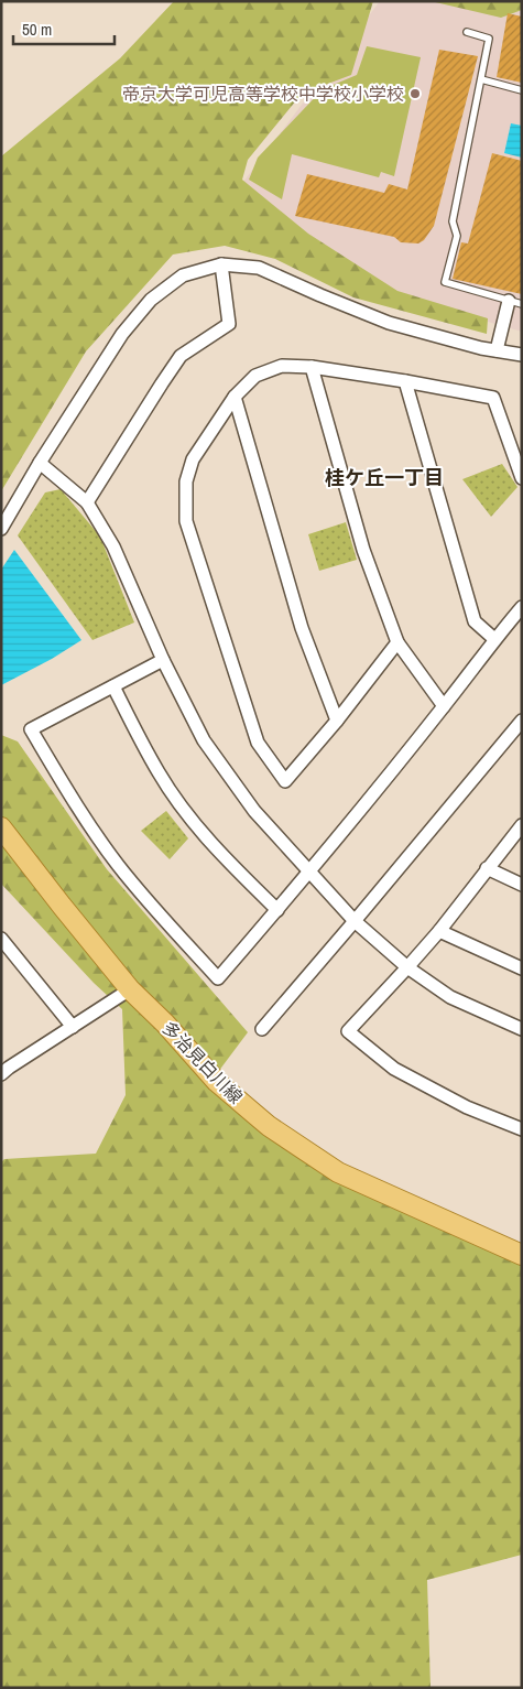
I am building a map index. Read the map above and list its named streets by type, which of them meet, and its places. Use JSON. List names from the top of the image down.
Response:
{
  "streets": {
    "main road": ["多治見白川線"]
  },
  "districts": ["桂ケ丘一丁目"],
  "places": ["帝京大学可児高等学校中学校小学校"],
  "scale_bar": "50 m"
}
